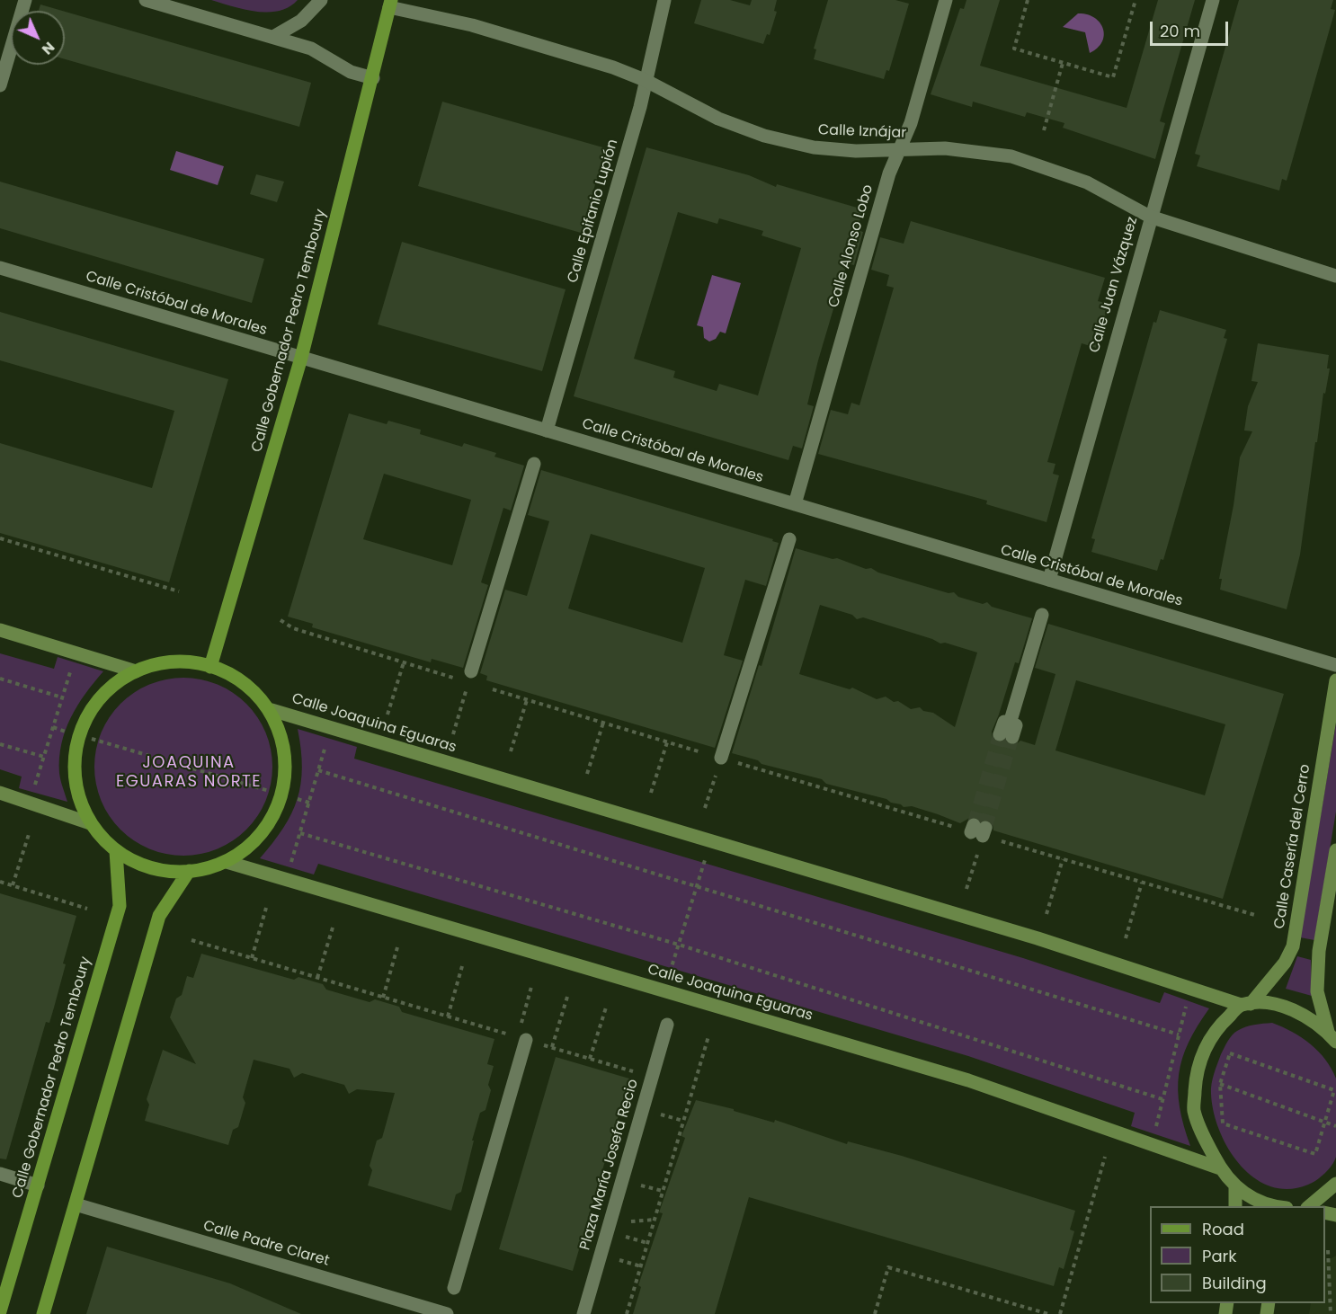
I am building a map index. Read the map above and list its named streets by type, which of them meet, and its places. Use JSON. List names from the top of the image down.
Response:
{
  "streets": {
    "main road": ["Calle Gobernador Pedro Temboury", "Calle Joaquina Eguaras", "Calle Casería del Cerro"],
    "street": [
      "Calle Iznájar",
      "Calle Epifanio Lupión",
      "Calle Alonso Lobo",
      "Calle Juan Vázquez",
      "Calle Cristóbal de Morales",
      "Plaza María Josefa Recio",
      "Calle Padre Claret"
    ]
  },
  "crossings": [
    ["Calle Iznájar", "Calle Epifanio Lupión"],
    ["Calle Iznájar", "Calle Alonso Lobo"],
    ["Calle Iznájar", "Calle Juan Vázquez"],
    ["Calle Iznájar", "Calle Gobernador Pedro Temboury"],
    ["Calle Epifanio Lupión", "Calle Cristóbal de Morales"],
    ["Calle Alonso Lobo", "Calle Cristóbal de Morales"],
    ["Calle Juan Vázquez", "Calle Cristóbal de Morales"],
    ["Calle Cristóbal de Morales", "Calle Gobernador Pedro Temboury"],
    ["Calle Joaquina Eguaras", "Calle Casería del Cerro"]
  ],
  "districts": ["JOAQUINA EGUARAS NORTE"],
  "legend": ["Road", "Park", "Building"],
  "scale_bar": "20 m",
  "north": "bottom right"
}
